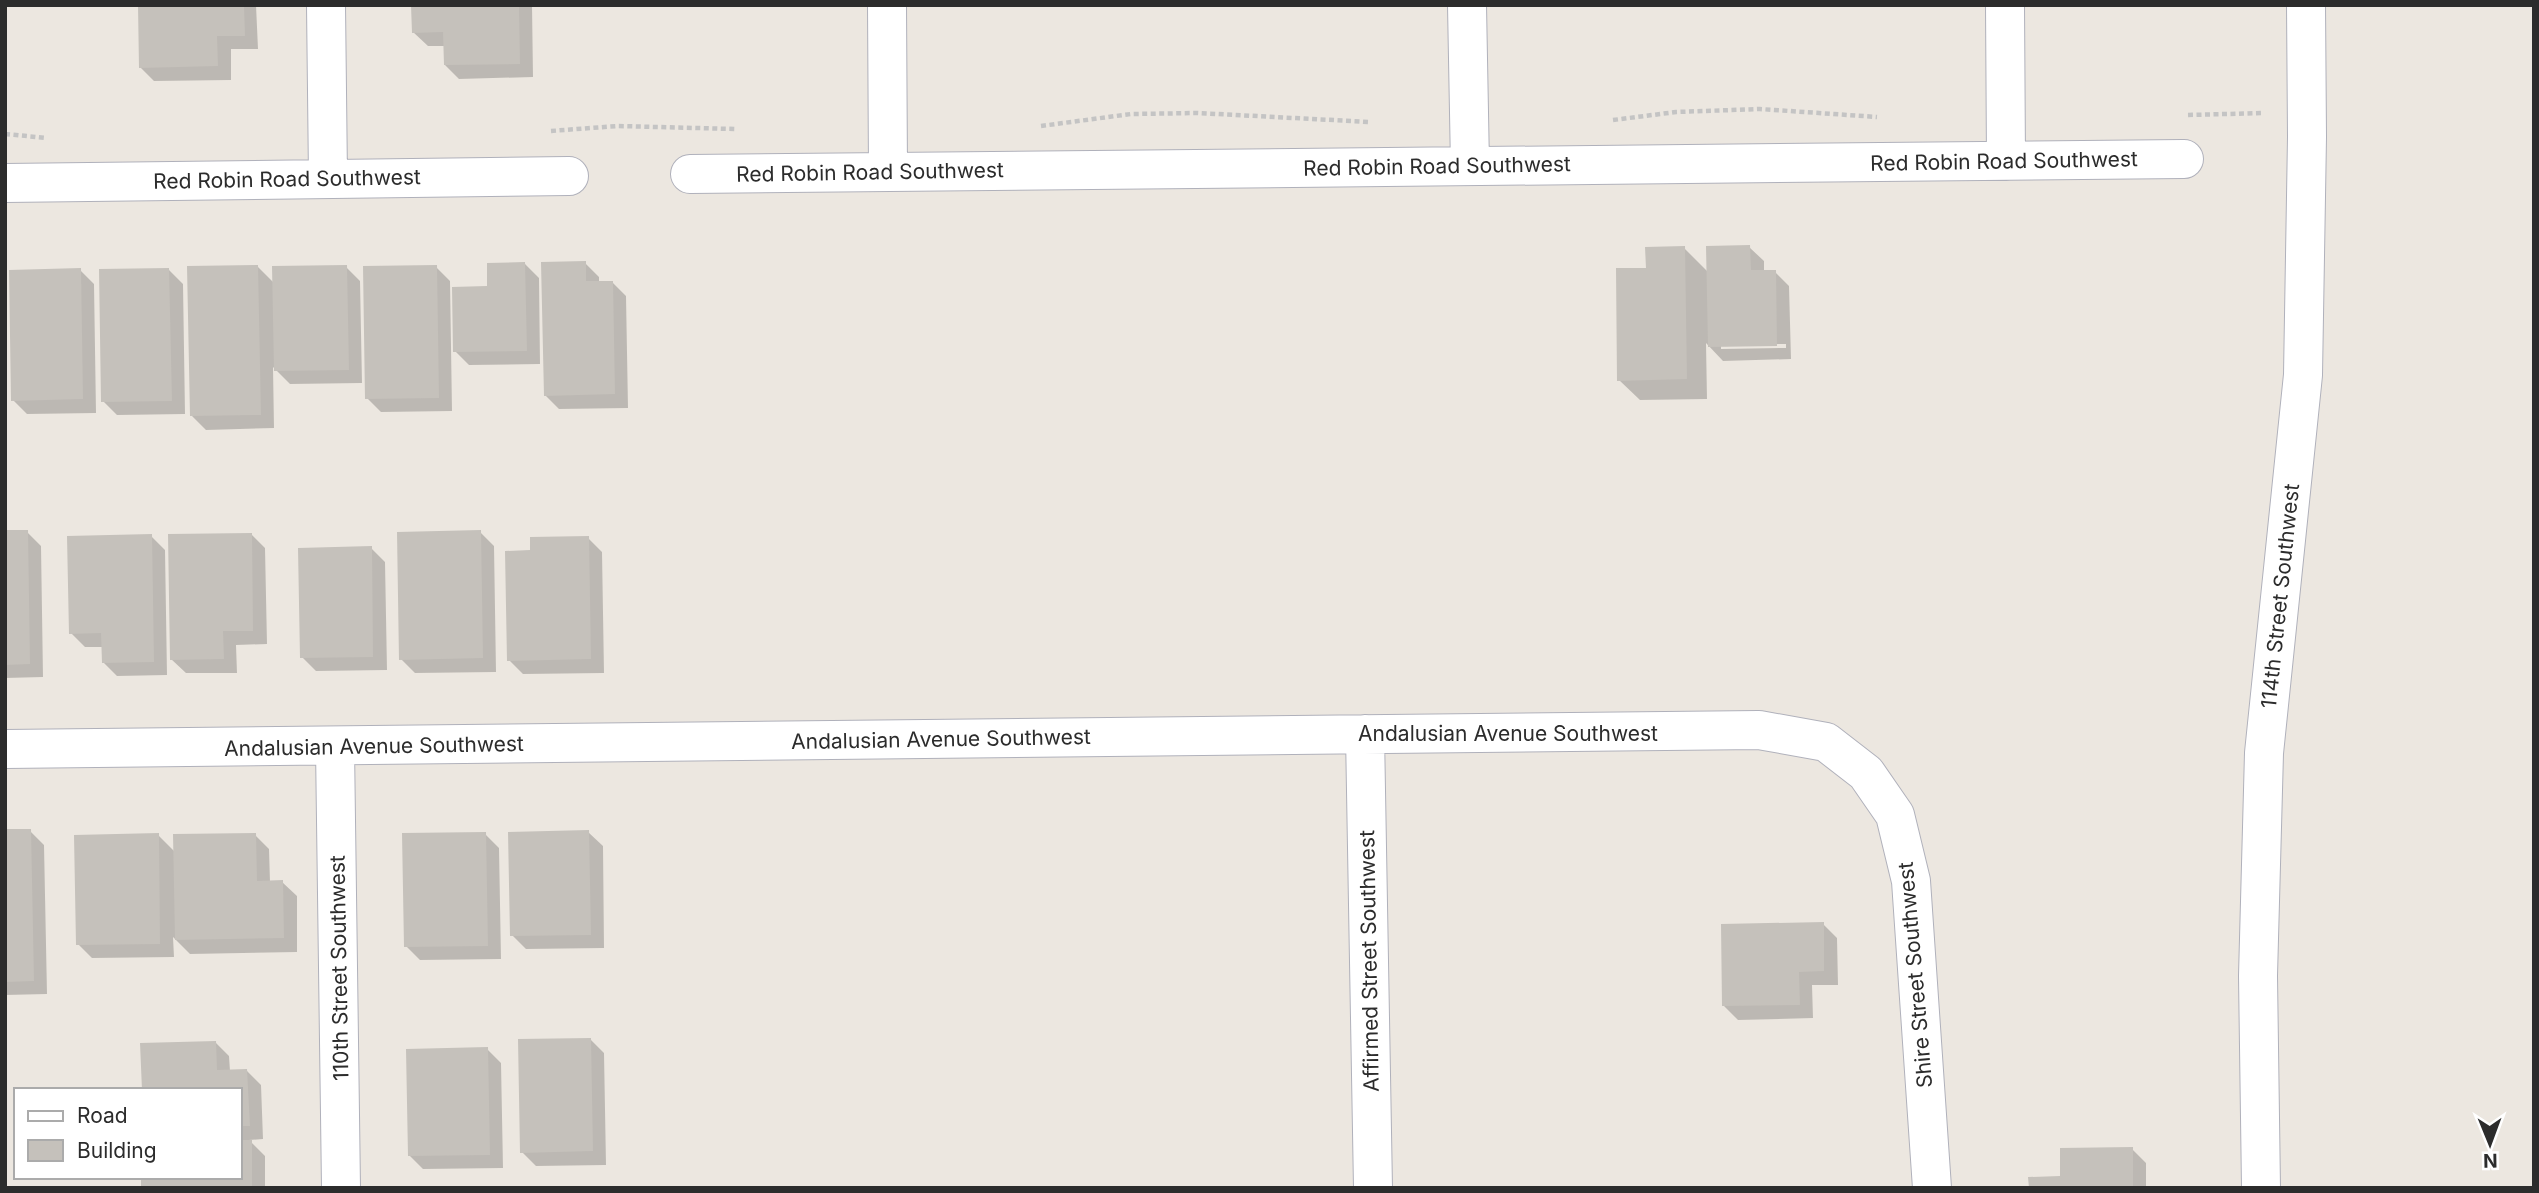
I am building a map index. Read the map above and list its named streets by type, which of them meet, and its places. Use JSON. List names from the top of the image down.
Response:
{
  "streets": {
    "street": [
      "Red Robin Road Southwest",
      "114th Street Southwest",
      "Andalusian Avenue Southwest",
      "Affirmed Street Southwest",
      "110th Street Southwest",
      "Shire Street Southwest"
    ]
  },
  "crossings": [
    ["Andalusian Avenue Southwest", "Affirmed Street Southwest"],
    ["Andalusian Avenue Southwest", "110th Street Southwest"],
    ["Andalusian Avenue Southwest", "Shire Street Southwest"]
  ],
  "legend": ["Road", "Building"],
  "north": "bottom"
}
